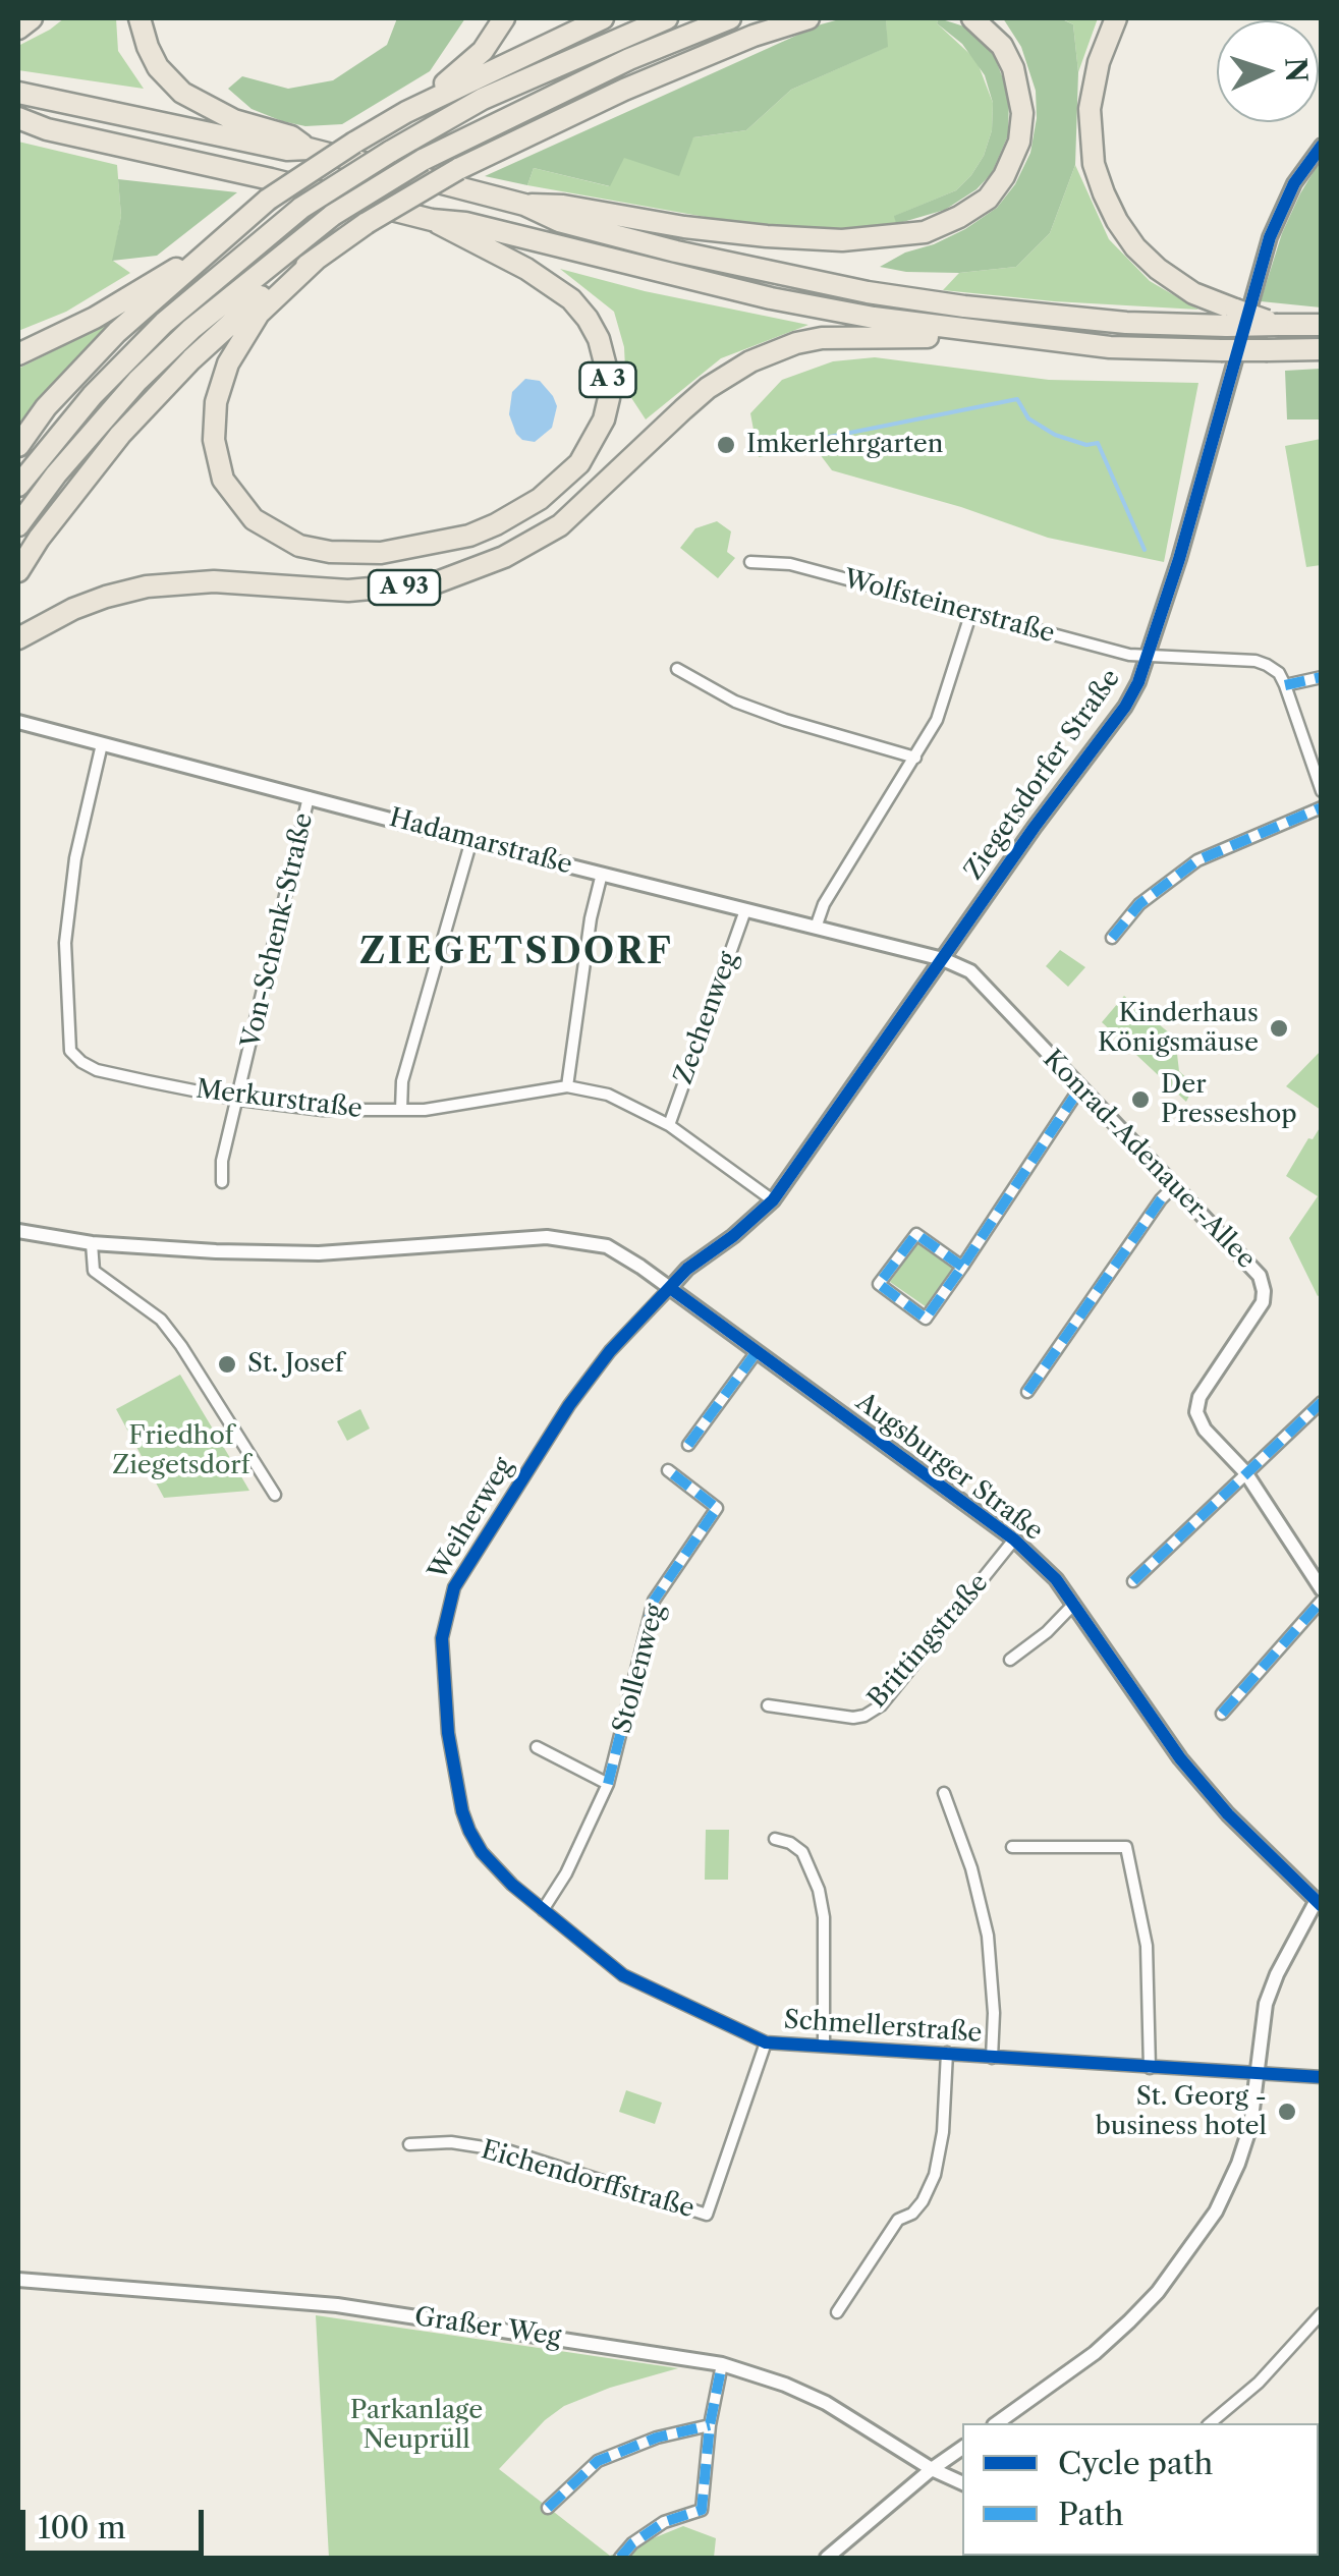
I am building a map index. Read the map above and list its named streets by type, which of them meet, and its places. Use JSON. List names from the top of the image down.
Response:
{
  "streets": {
    "highway": ["A 3", "A 93"],
    "street": [
      "Wolfsteinerstraße",
      "Ziegetsdorfer Straße",
      "Hadamarstraße",
      "Von-Schenk-Straße",
      "Zechenweg",
      "Merkurstraße",
      "Konrad-Adenauer-Allee",
      "Augsburger Straße",
      "Weiherweg",
      "Brittingstraße",
      "Stollenweg",
      "Schmellerstraße",
      "Eichendorffstraße",
      "Graßer Weg"
    ]
  },
  "crossings": [
    ["A 3", "A 93"],
    ["Wolfsteinerstraße", "Ziegetsdorfer Straße"],
    ["Ziegetsdorfer Straße", "Hadamarstraße"],
    ["Ziegetsdorfer Straße", "Merkurstraße"],
    ["Ziegetsdorfer Straße", "Konrad-Adenauer-Allee"],
    ["Ziegetsdorfer Straße", "Augsburger Straße"],
    ["Ziegetsdorfer Straße", "Weiherweg"],
    ["Hadamarstraße", "Von-Schenk-Straße"],
    ["Hadamarstraße", "Zechenweg"],
    ["Hadamarstraße", "Merkurstraße"],
    ["Hadamarstraße", "Konrad-Adenauer-Allee"],
    ["Von-Schenk-Straße", "Merkurstraße"],
    ["Zechenweg", "Merkurstraße"],
    ["Augsburger Straße", "Weiherweg"],
    ["Augsburger Straße", "Brittingstraße"],
    ["Weiherweg", "Stollenweg"],
    ["Weiherweg", "Schmellerstraße"],
    ["Stollenweg", "Schmellerstraße"],
    ["Schmellerstraße", "Eichendorffstraße"]
  ],
  "districts": ["ZIEGETSDORF"],
  "parks": ["Friedhof Ziegetsdorf", "Parkanlage Neuprüll"],
  "places": [
    "Imkerlehrgarten",
    "Kinderhaus Königsmäuse",
    "Der Presseshop",
    "St. Josef",
    "St. Georg - business hotel"
  ],
  "legend": ["Cycle path", "Path"],
  "scale_bar": "100 m",
  "north": "right"
}
